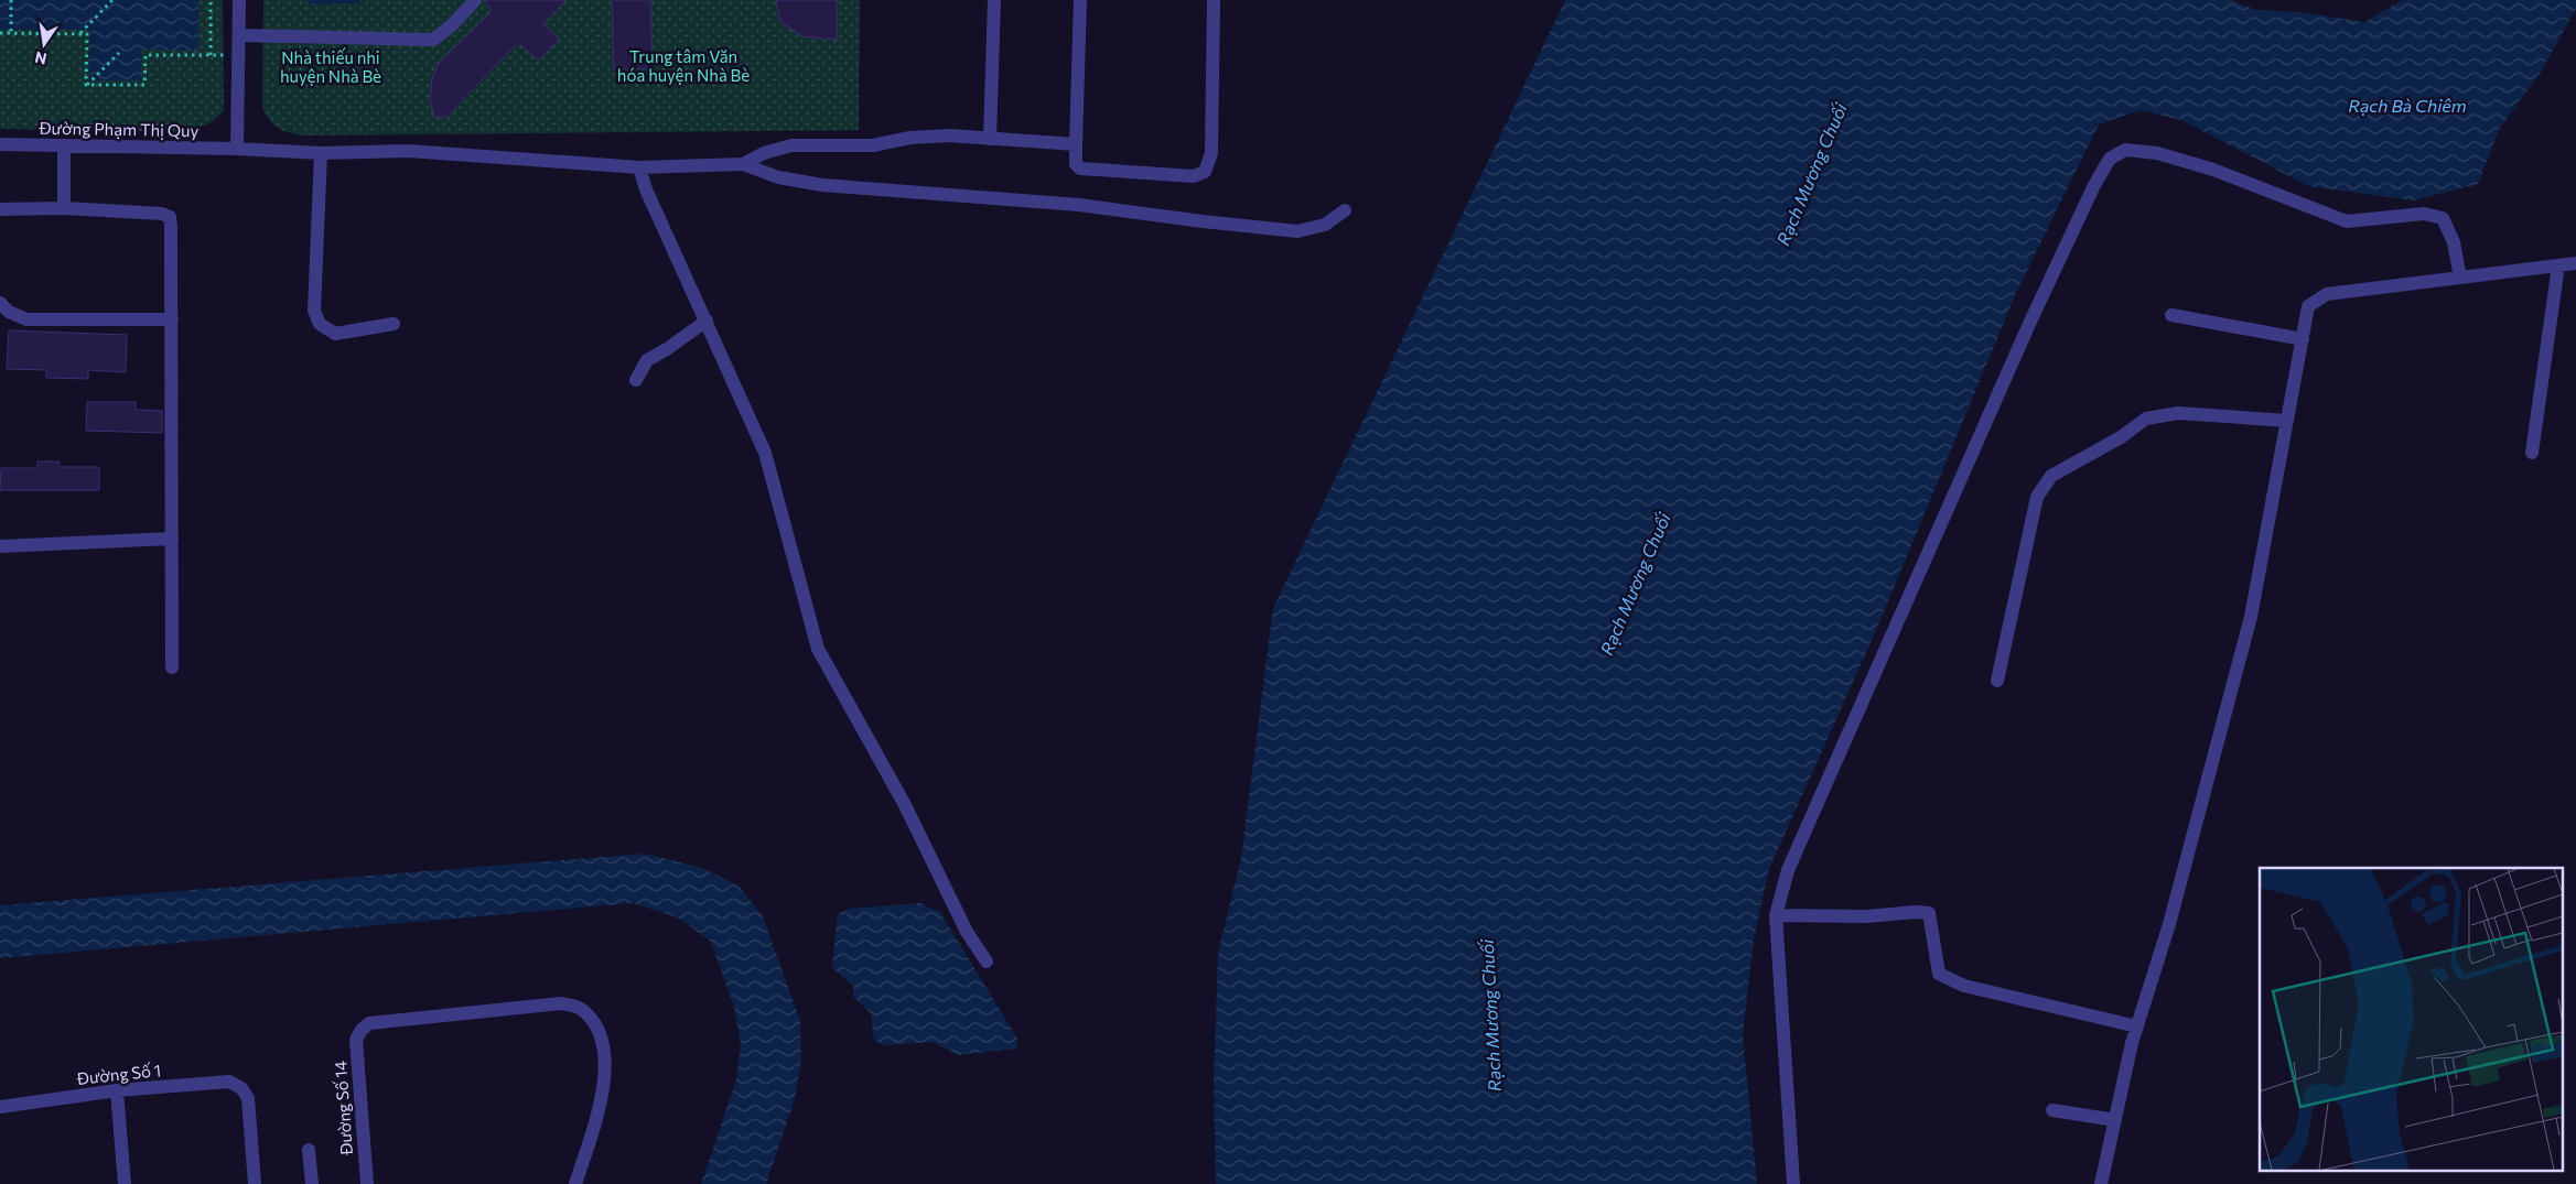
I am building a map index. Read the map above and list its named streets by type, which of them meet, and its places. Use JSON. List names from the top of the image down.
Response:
{
  "streets": {
    "street": ["Đường Phạm Thị Quy", "Đường Số 1", "Đường Số 14"]
  },
  "water": ["Rạch Bà Chiêm", "Rạch Mương Chuối"],
  "parks": ["Trung tâm Văn hóa huyện Nhà Bè", "Nhà thiếu nhi huyện Nhà Bè"],
  "north": "bottom"
}
